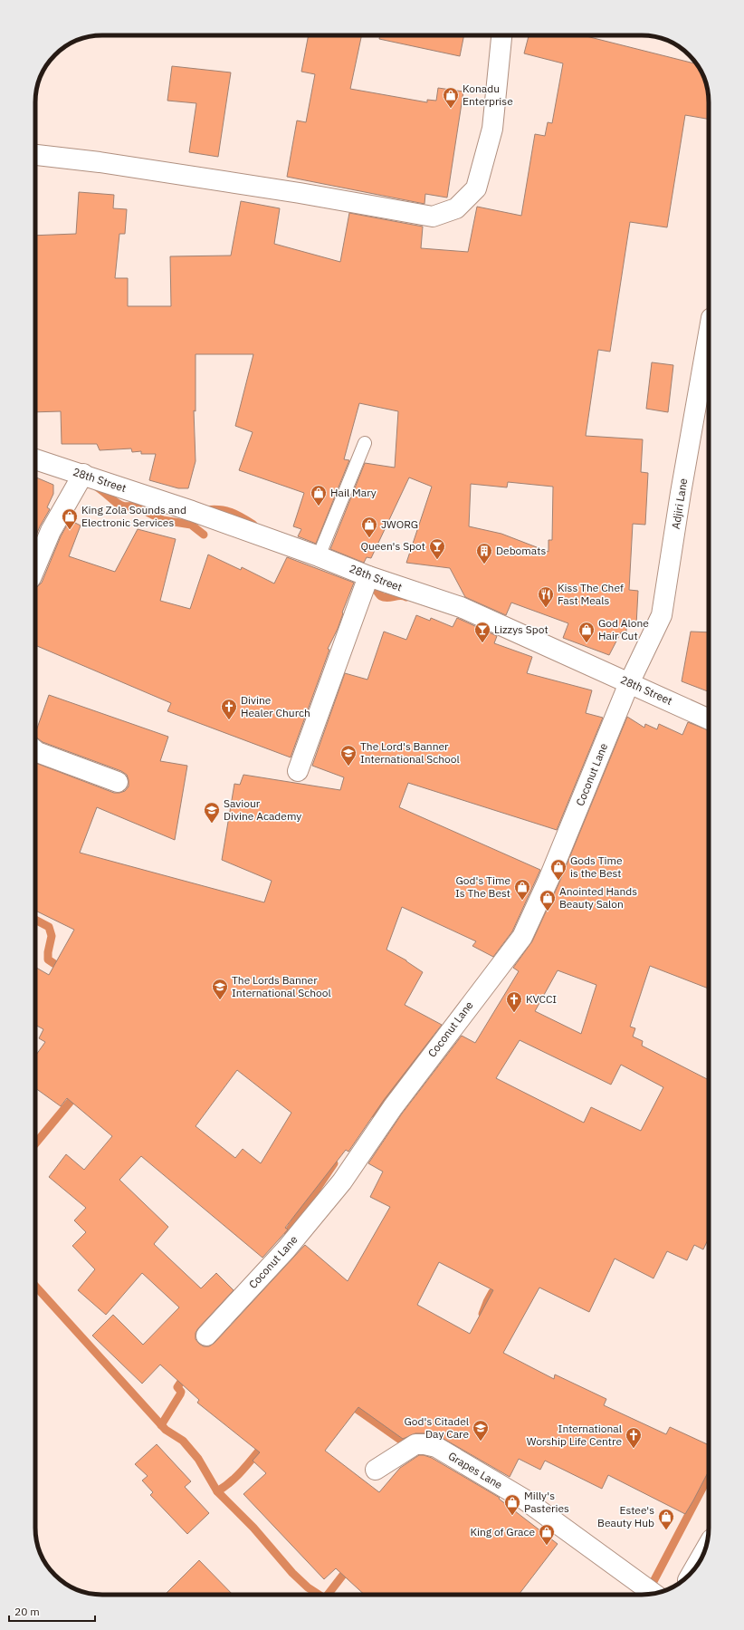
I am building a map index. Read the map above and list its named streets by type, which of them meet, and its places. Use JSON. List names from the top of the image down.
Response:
{
  "streets": {
    "street": [
      "28th Street",
      "Adjiri Lane",
      "Coconut Lane",
      "Grapes Lane"
    ]
  },
  "crossings": [
    ["28th Street", "Adjiri Lane"],
    ["28th Street", "Coconut Lane"],
    ["Adjiri Lane", "Coconut Lane"]
  ],
  "places": {
    "shop": [
      "Konadu Enterprise",
      "Hail Mary",
      "King Zola Sounds and Electronic Services",
      "JWORG",
      "God Alone Hair Cut",
      "Gods Time is the Best",
      "God's Time Is The Best",
      "Anointed Hands Beauty Salon",
      "Milly's Pasteries",
      "Estee's Beauty Hub",
      "King of Grace"
    ],
    "bar": ["Queen's Spot", "Lizzys Spot"],
    "building": ["Debomats"],
    "restaurant": ["Kiss The Chef Fast Meals"],
    "church": ["Divine Healer Church", "KVCCI", "International Worship Life Centre"],
    "school or university": [
      "The Lord's Banner International School",
      "Saviour Divine Academy",
      "The Lords Banner International School",
      "God's Citadel Day Care"
    ]
  },
  "scale_bar": "20 m"
}
